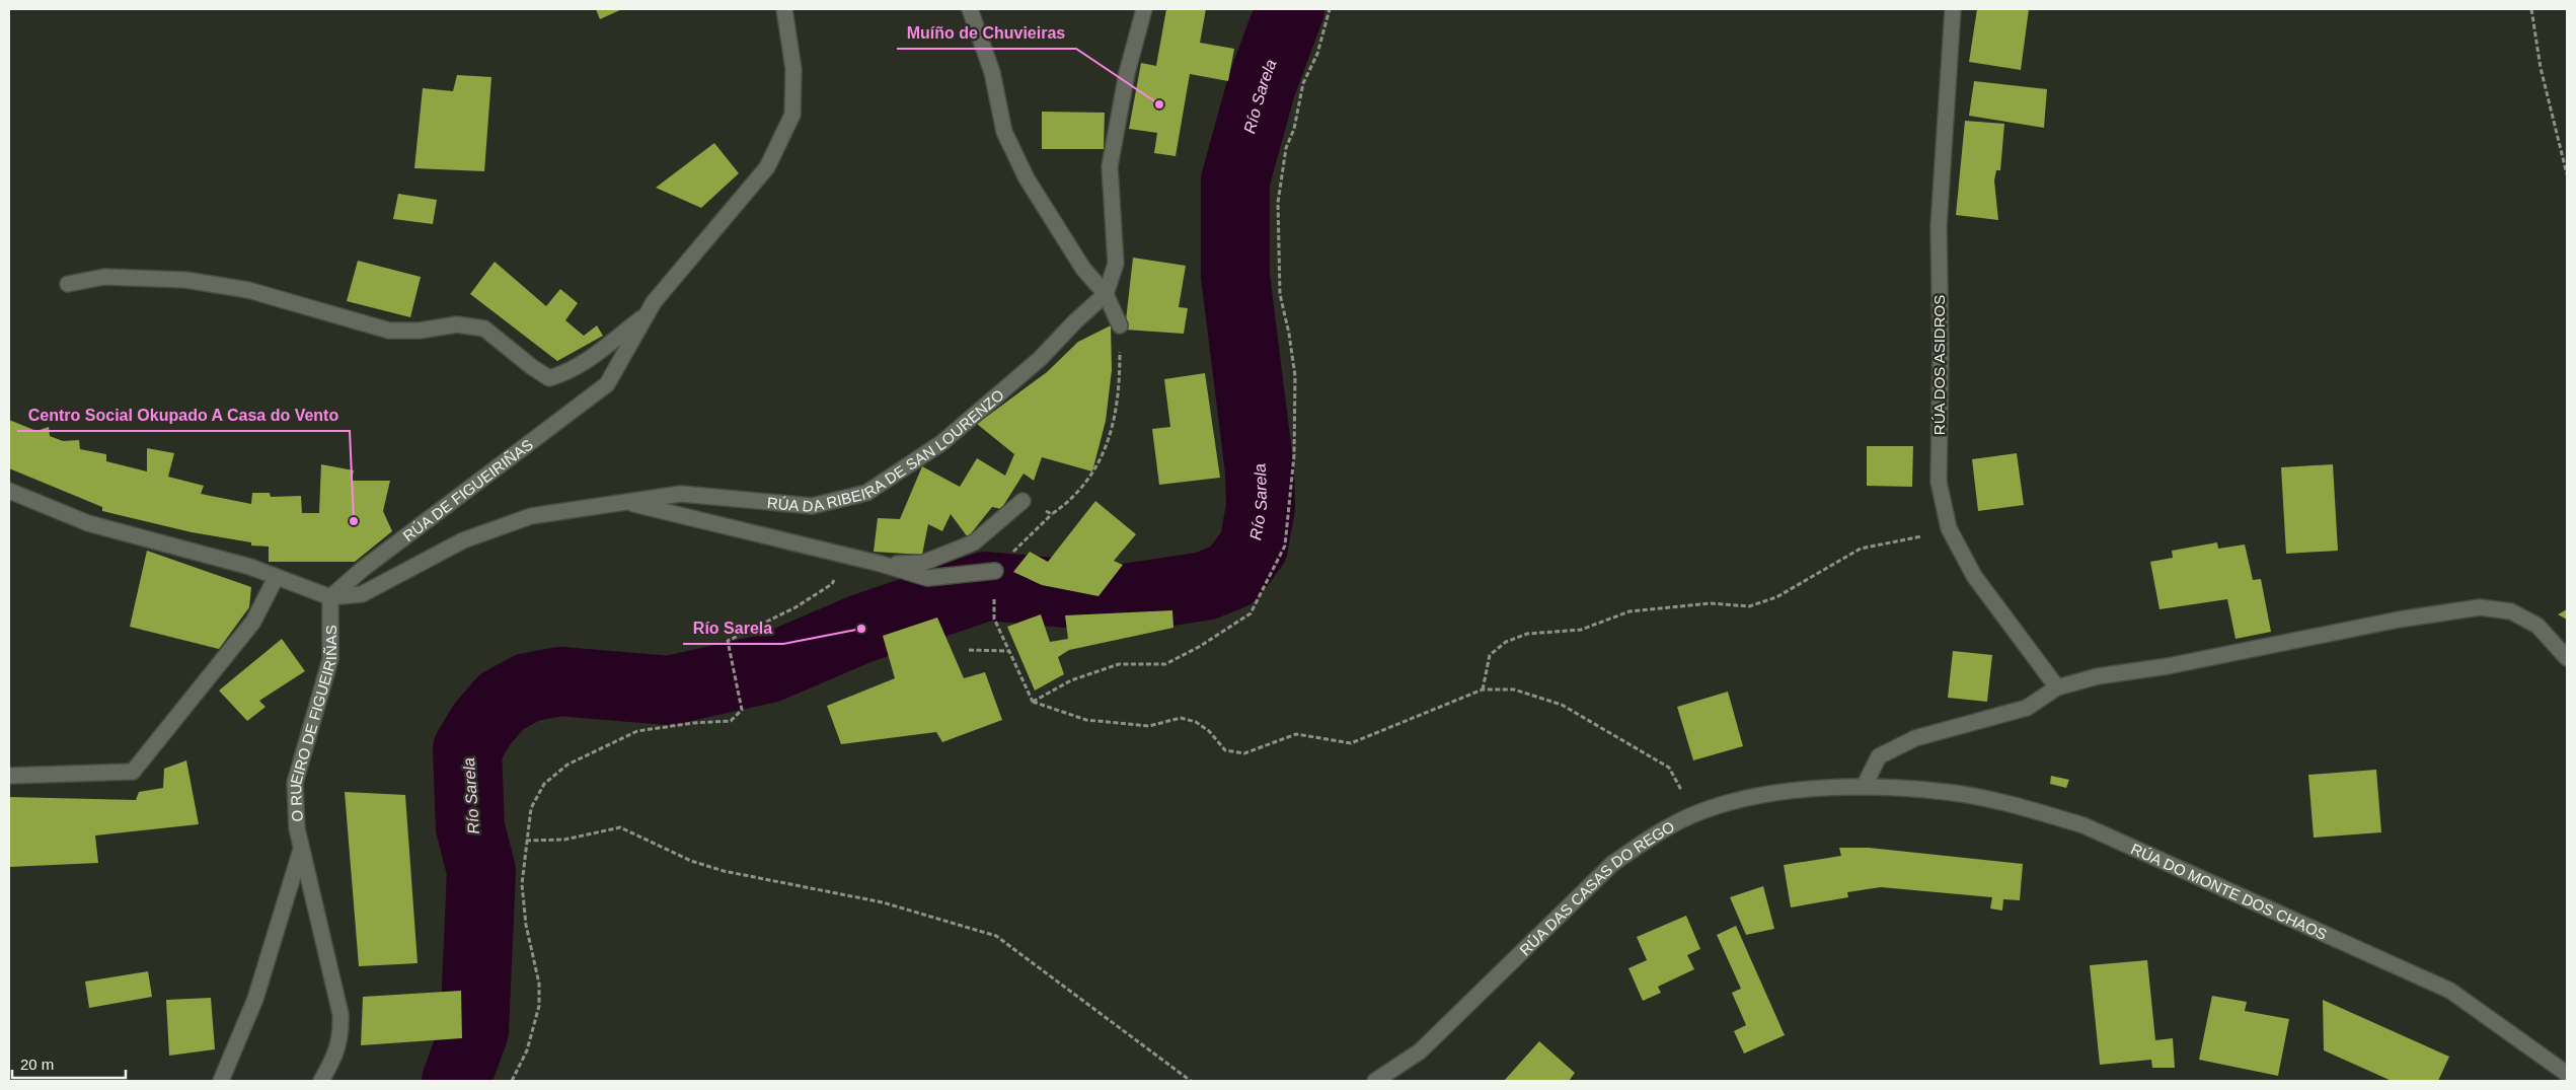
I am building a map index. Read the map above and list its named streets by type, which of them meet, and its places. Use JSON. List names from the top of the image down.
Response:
{
  "streets": {
    "street": [
      "RÚA DOS ASIDROS",
      "RÚA DA RIBEIRA DE SAN LOURENZO",
      "RÚA DE FIGUEIRIÑAS",
      "O RUEIRO DE FIGUEIRIÑAS",
      "RÚA DAS CASAS DO REGO",
      "RÚA DO MONTE DOS CHAOS"
    ]
  },
  "crossings": [
    ["RÚA DA RIBEIRA DE SAN LOURENZO", "RÚA DE FIGUEIRIÑAS"],
    ["RÚA DA RIBEIRA DE SAN LOURENZO", "O RUEIRO DE FIGUEIRIÑAS"],
    ["RÚA DE FIGUEIRIÑAS", "O RUEIRO DE FIGUEIRIÑAS"],
    ["RÚA DAS CASAS DO REGO", "RÚA DO MONTE DOS CHAOS"]
  ],
  "water": ["Río Sarela"],
  "places": ["Muíño de Chuvieiras", "Centro Social Okupado A Casa do Vento", "Río Sarela"],
  "scale_bar": "20 m"
}
